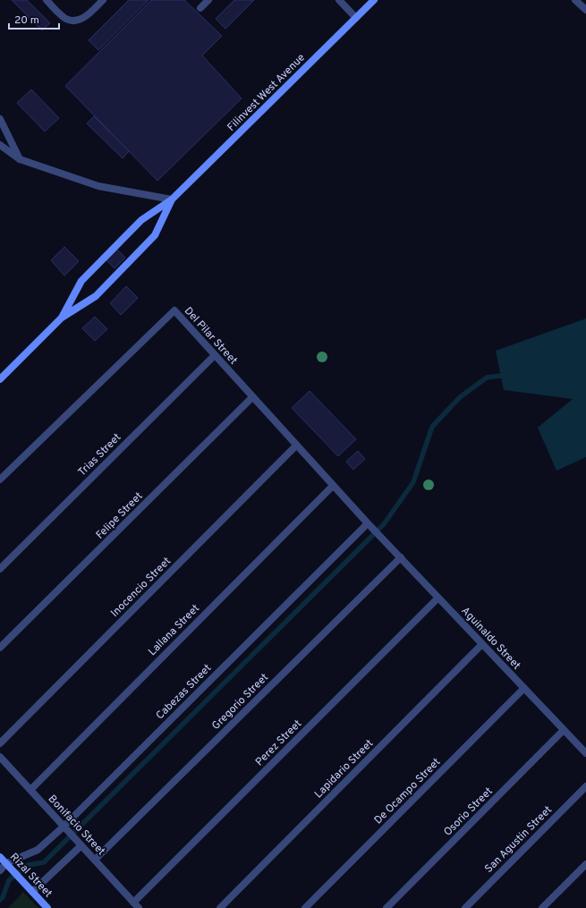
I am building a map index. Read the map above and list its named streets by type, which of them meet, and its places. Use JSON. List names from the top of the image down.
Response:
{
  "streets": {
    "street": [
      "Filinvest West Avenue",
      "Del Pilar Street",
      "Trias Street",
      "Felipe Street",
      "Inocencio Street",
      "Lallana Street",
      "Aguinaldo Street",
      "Cabezas Street",
      "Gregorio Street",
      "Perez Street",
      "Lapidario Street",
      "De Ocampo Street",
      "Osorio Street",
      "Bonifacio Street",
      "San Agustin Street",
      "Rizal Street"
    ]
  },
  "crossings": [
    ["Del Pilar Street", "Trias Street"],
    ["Del Pilar Street", "Felipe Street"],
    ["Del Pilar Street", "Inocencio Street"],
    ["Del Pilar Street", "Lallana Street"],
    ["Del Pilar Street", "Aguinaldo Street"],
    ["Del Pilar Street", "Cabezas Street"],
    ["Lallana Street", "Bonifacio Street"],
    ["Aguinaldo Street", "Gregorio Street"],
    ["Aguinaldo Street", "Perez Street"],
    ["Aguinaldo Street", "Lapidario Street"],
    ["Aguinaldo Street", "De Ocampo Street"],
    ["Aguinaldo Street", "Osorio Street"],
    ["Cabezas Street", "Bonifacio Street"],
    ["Cabezas Street", "Rizal Street"],
    ["Gregorio Street", "Bonifacio Street"],
    ["Perez Street", "Bonifacio Street"]
  ],
  "scale_bar": "20 m"
}
